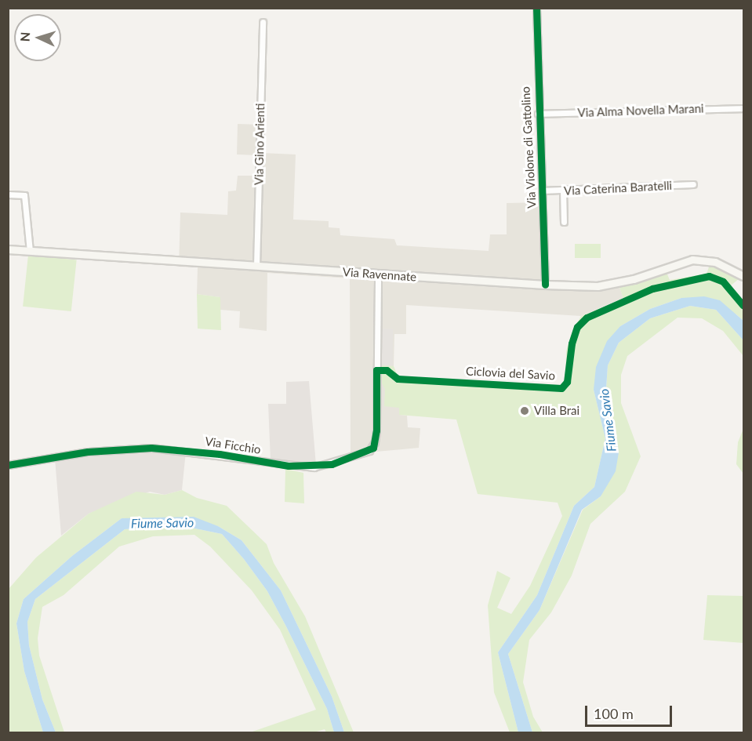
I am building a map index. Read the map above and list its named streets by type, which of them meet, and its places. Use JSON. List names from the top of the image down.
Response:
{
  "streets": {
    "main road": ["Via Ravennate"],
    "street": [
      "Via Alma Novella Marani",
      "Via Gino Arienti",
      "Via Violone di Gattolino",
      "Via Caterina Baratelli",
      "Via Ficchio"
    ],
    "cycle path": ["Ciclovia del Savio"]
  },
  "crossings": [
    ["Via Alma Novella Marani", "Via Violone di Gattolino"],
    ["Via Gino Arienti", "Via Ravennate"],
    ["Via Violone di Gattolino", "Via Caterina Baratelli"],
    ["Via Violone di Gattolino", "Via Ravennate"],
    ["Via Ravennate", "Via Ficchio"]
  ],
  "water": ["Fiume Savio"],
  "places": ["Villa Brai"],
  "scale_bar": "100 m",
  "north": "left"
}
